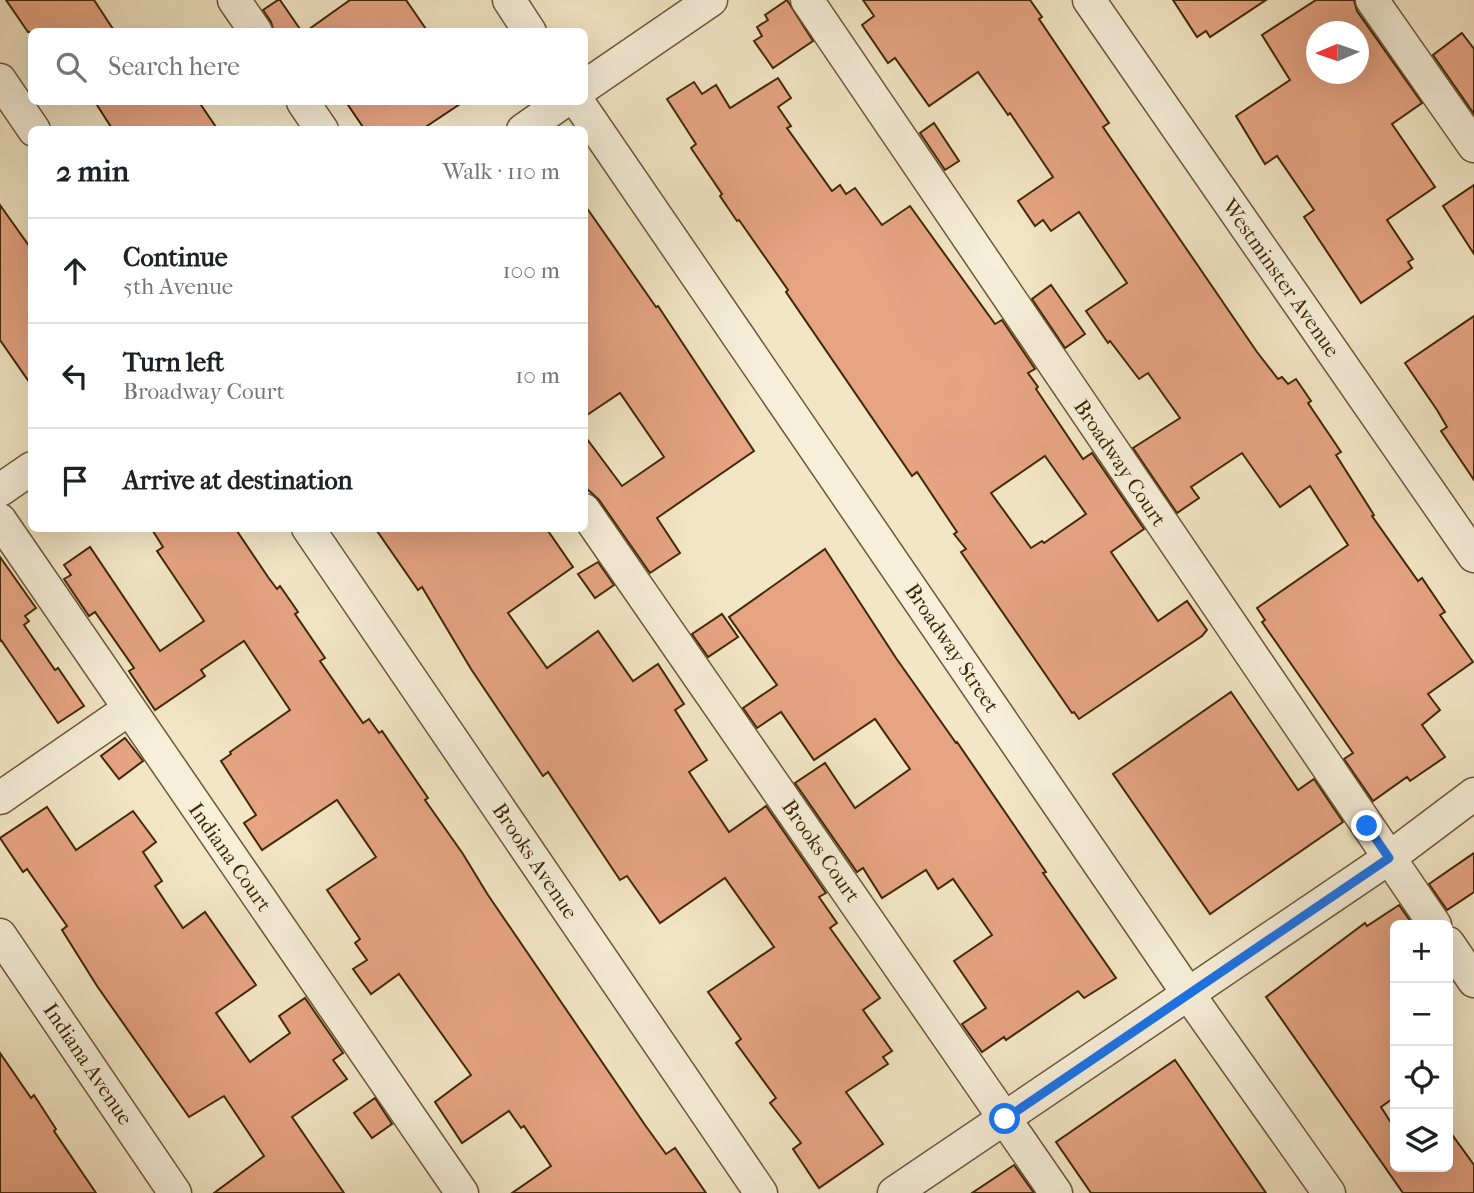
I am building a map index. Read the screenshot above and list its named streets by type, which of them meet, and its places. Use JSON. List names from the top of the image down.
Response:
{
  "streets": {
    "street": [
      "Westminster Avenue",
      "Broadway Court",
      "Broadway Street",
      "Brooks Court",
      "Indiana Court",
      "Brooks Avenue",
      "Indiana Avenue"
    ]
  },
  "north": "left",
  "page": {
    "search": "Search here",
    "heading": ["2 min", "Walk · 110 m"],
    "list": [
      ["Continue", "5th Avenue", "100 m"],
      ["Turn left", "Broadway Court", "10 m"],
      "Arrive at destination"
    ],
    "map_buttons": ["+", "−"]
  }
}
